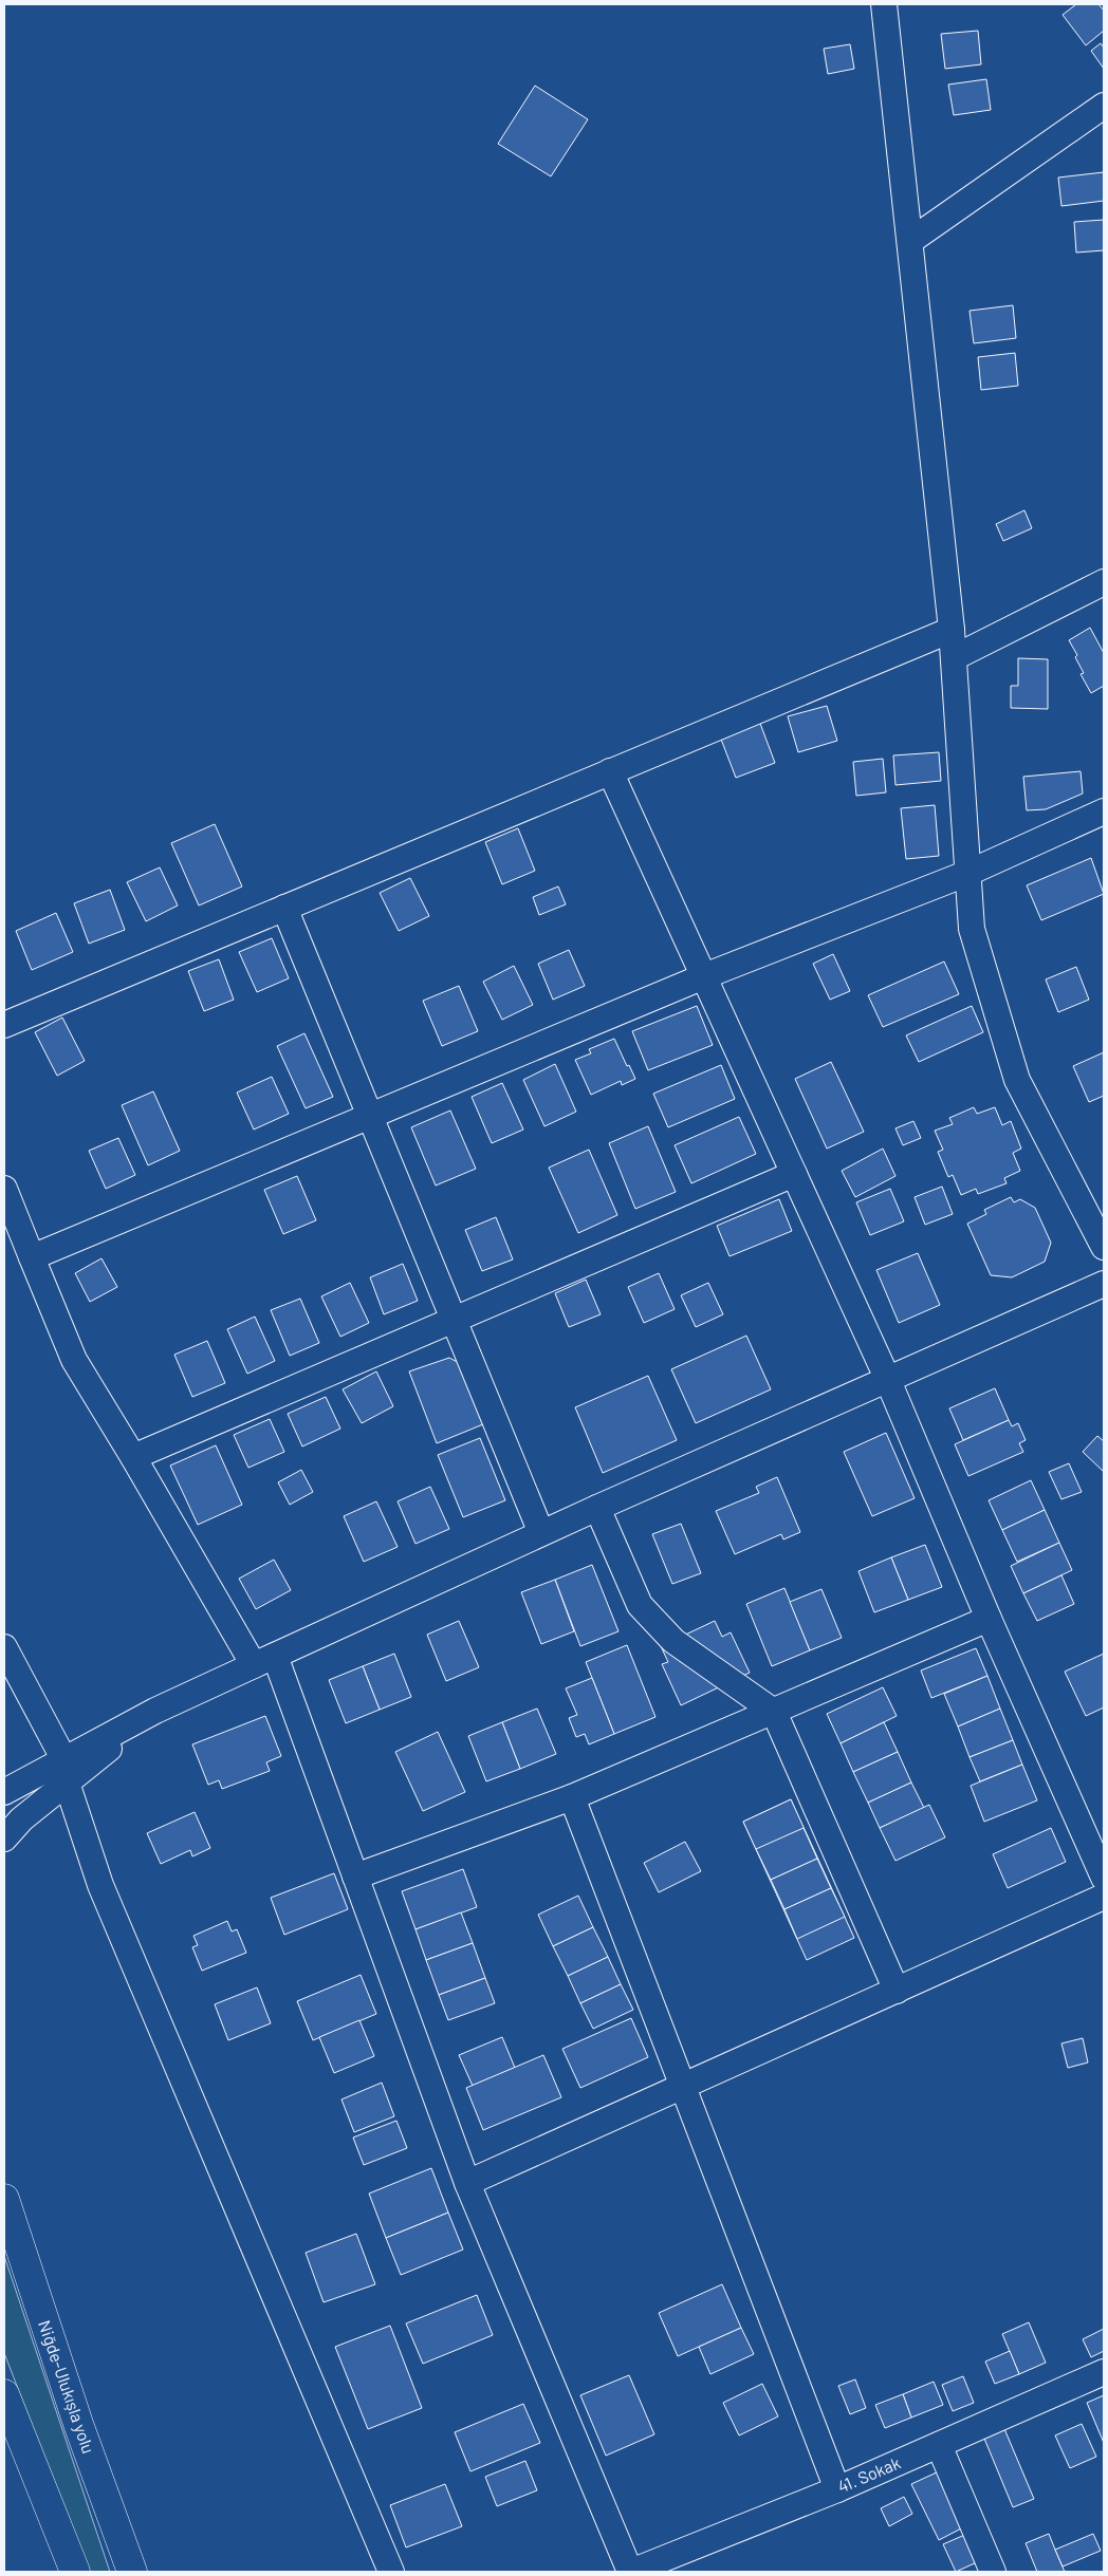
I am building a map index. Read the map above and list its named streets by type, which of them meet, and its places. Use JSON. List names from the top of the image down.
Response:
{
  "streets": {
    "highway": ["Niğde-Ulukışla yolu"],
    "street": ["41. Sokak"]
  }
}
